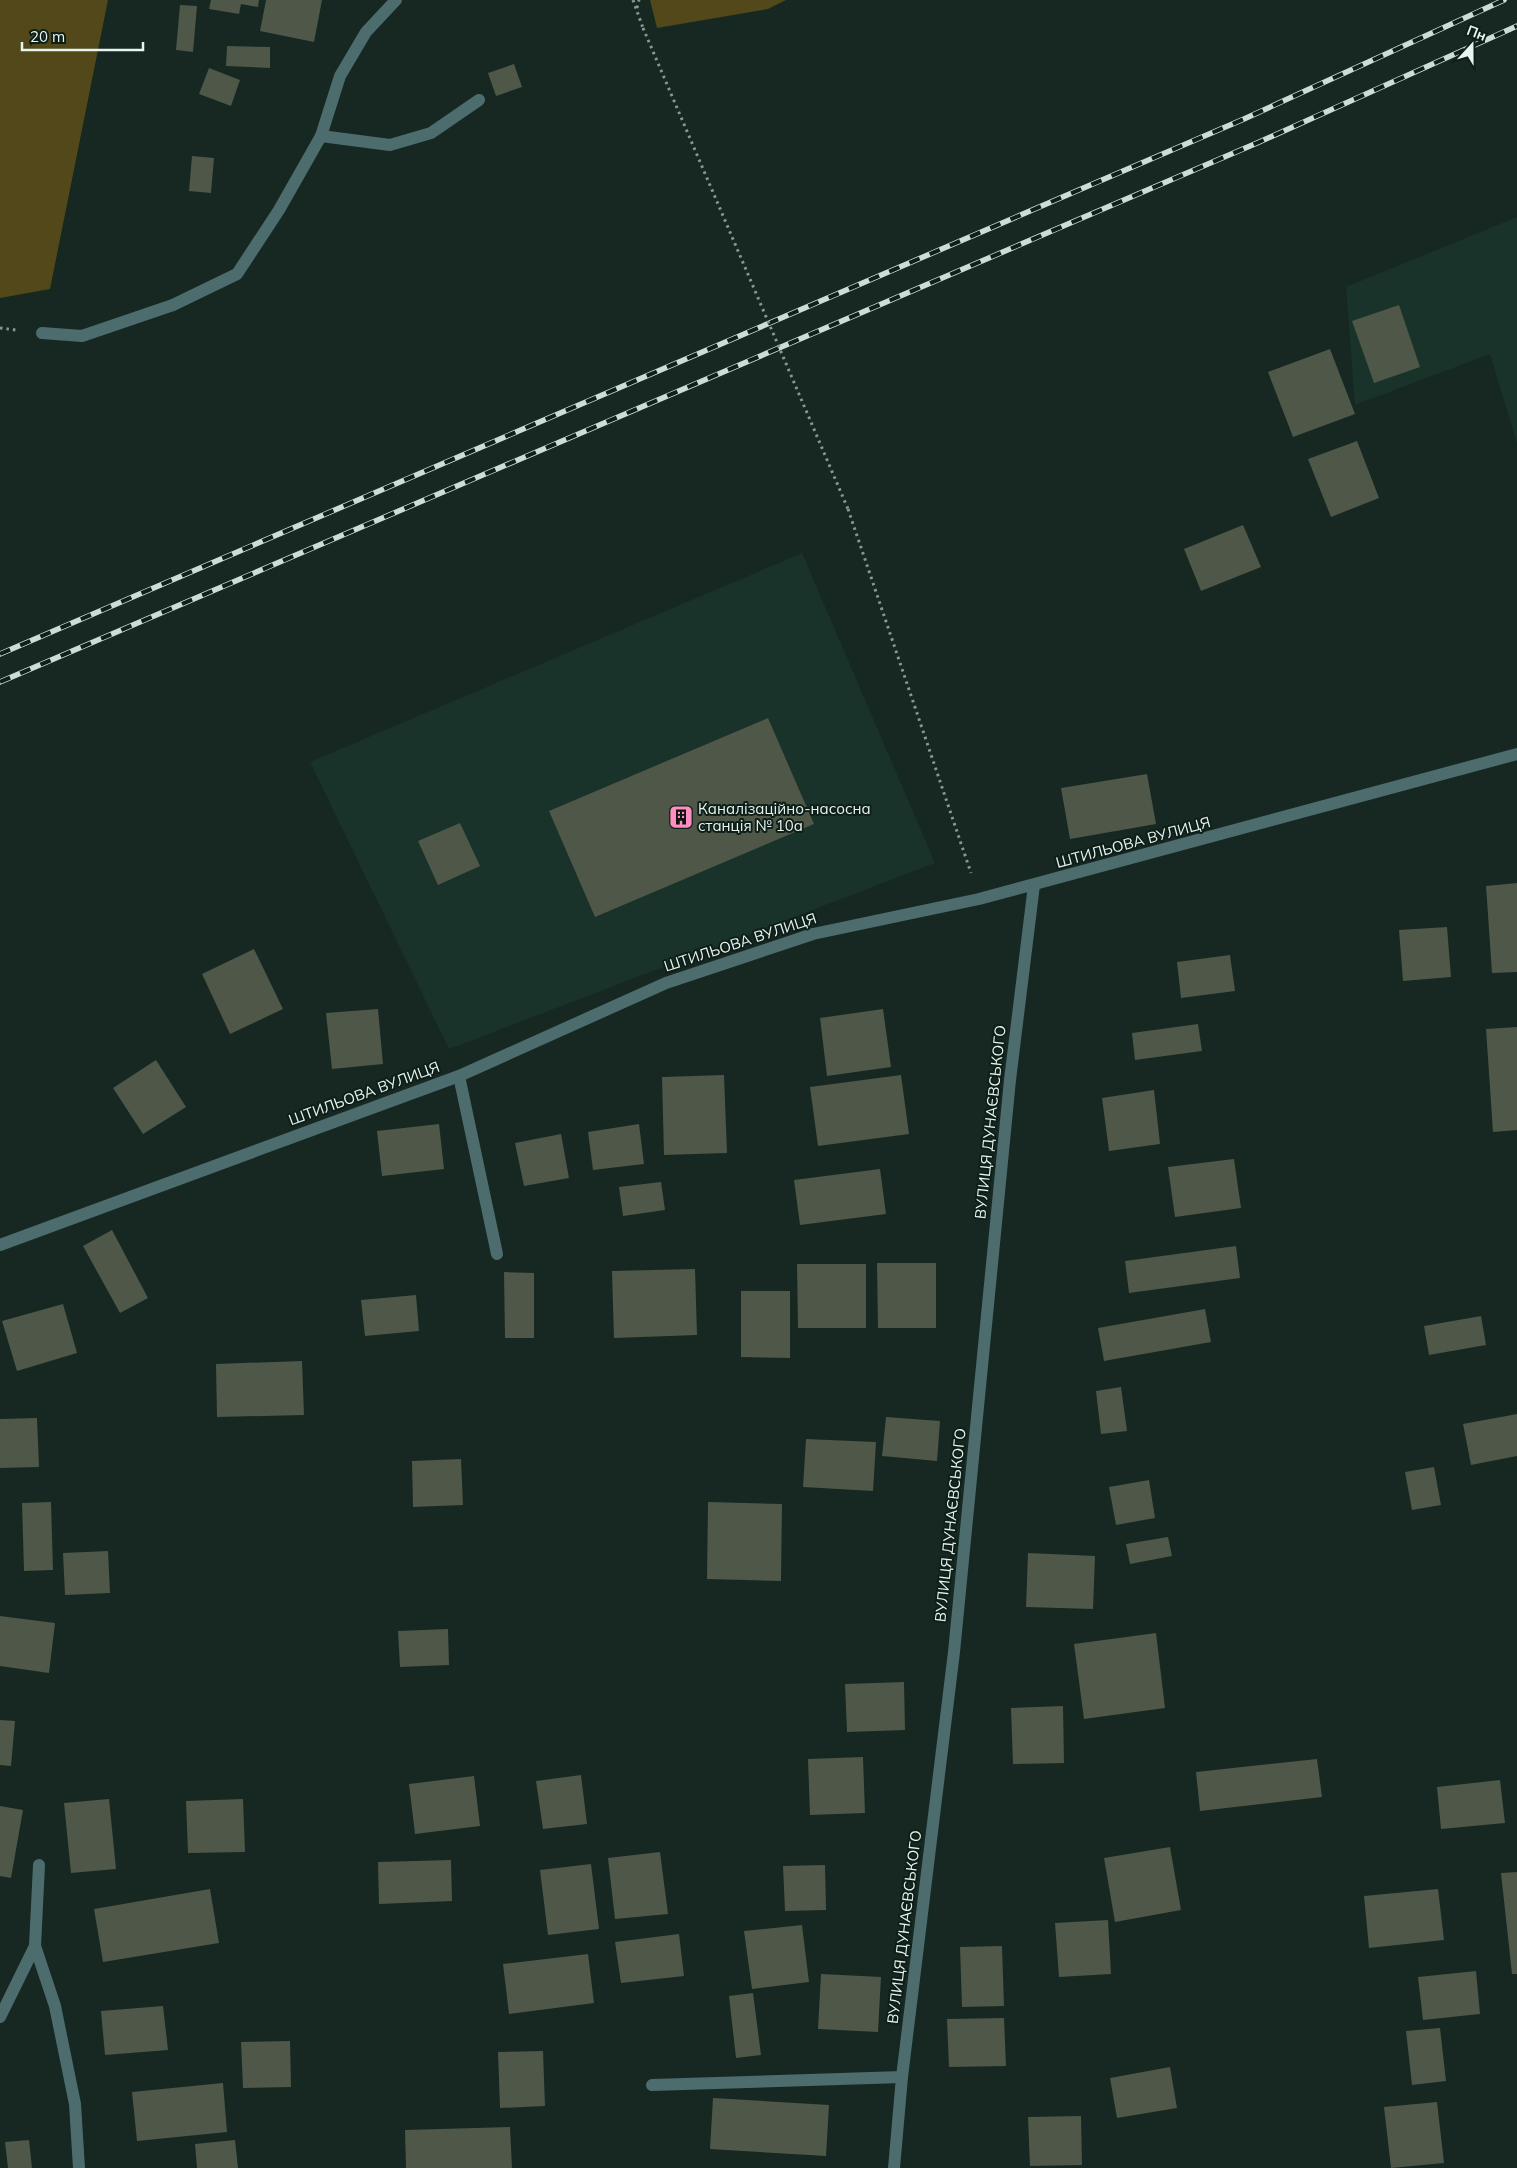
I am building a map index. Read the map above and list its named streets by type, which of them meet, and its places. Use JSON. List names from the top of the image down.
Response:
{
  "streets": {
    "street": ["ШТИЛЬОВА ВУЛИЦЯ", "ВУЛИЦЯ ДУНАЄВСЬКОГО"]
  },
  "crossings": [
    ["ШТИЛЬОВА ВУЛИЦЯ", "ВУЛИЦЯ ДУНАЄВСЬКОГО"]
  ],
  "places": {
    "building": ["Каналізаційно-насосна станція № 10а"]
  },
  "scale_bar": "20 m",
  "north": "top"
}
